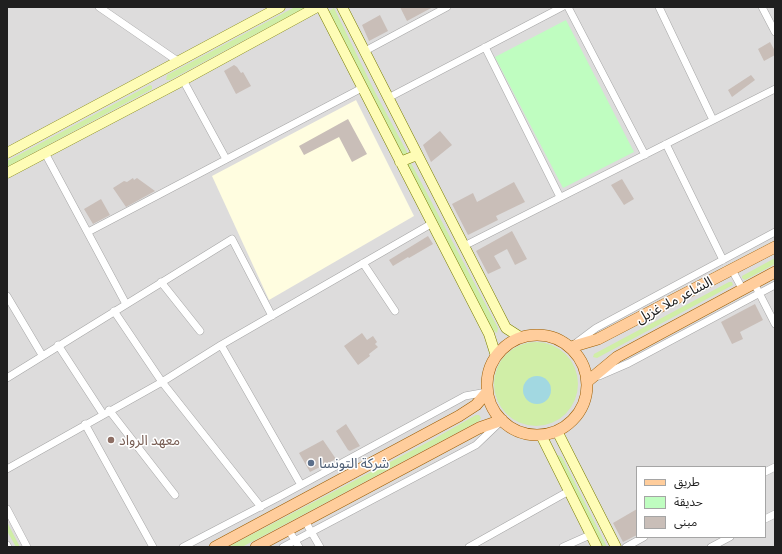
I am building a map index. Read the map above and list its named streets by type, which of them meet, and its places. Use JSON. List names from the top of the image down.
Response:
{
  "streets": {
    "main road": ["الشاعر ملا غزيل"]
  },
  "places": ["معهد الرواد", "شركة التونسا"],
  "legend": ["طريق", "حديقة", "مبنى"]
}
